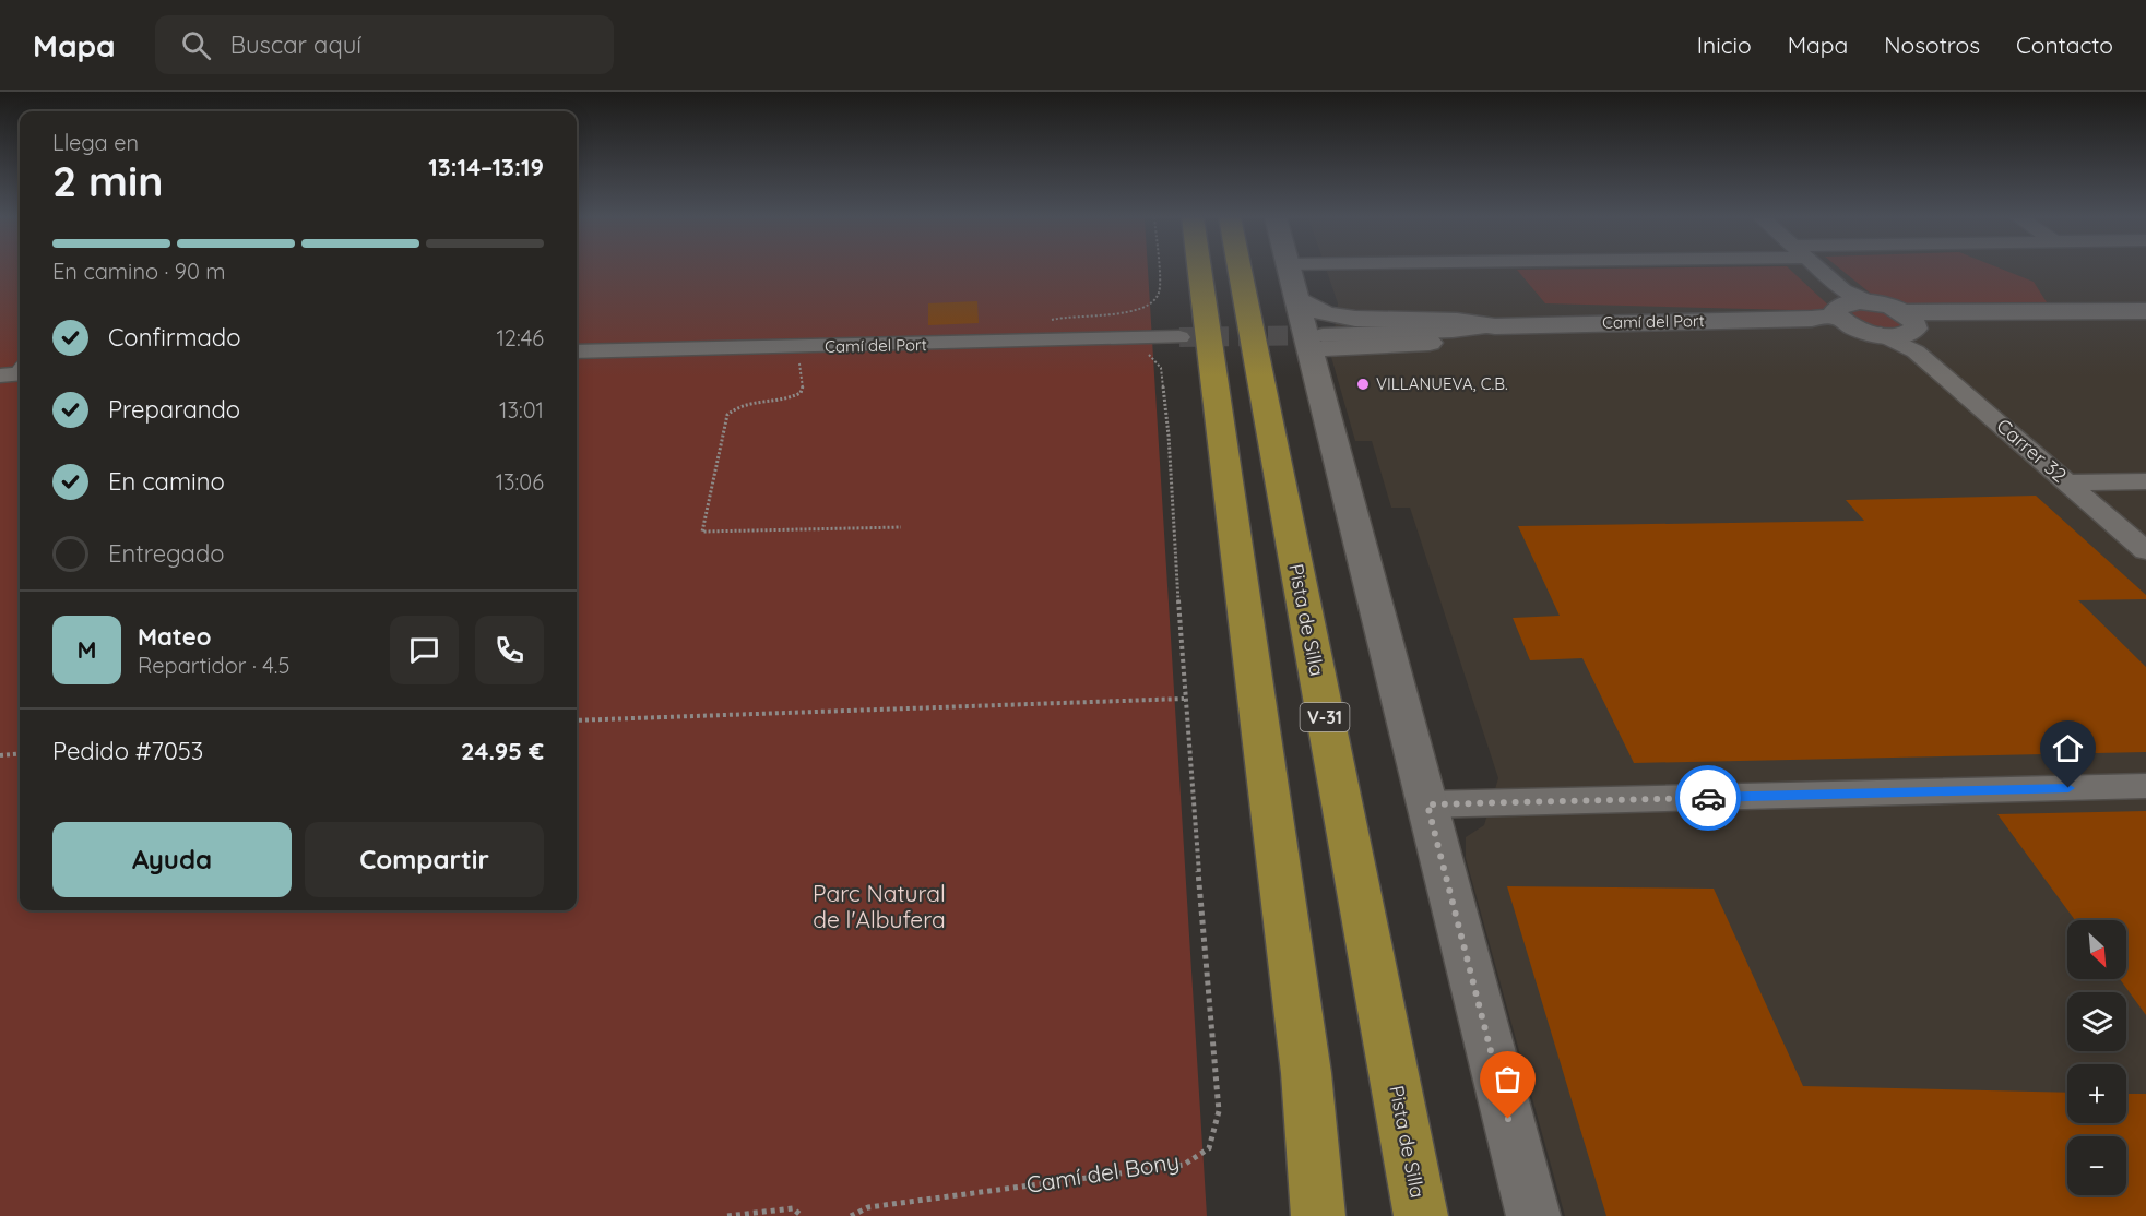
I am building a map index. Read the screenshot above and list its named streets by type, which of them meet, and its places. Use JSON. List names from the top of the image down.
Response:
{
  "streets": {
    "highway": ["Pista de Silla", "V-31"],
    "street": ["Camí del Port", "Carrer 32"],
    "path": ["Camí del Bony"]
  },
  "crossings": [
    ["Camí del Port", "Carrer 32"]
  ],
  "parks": ["Parc Natural de l'Albufera"],
  "places": ["VILLANUEVA, C.B."],
  "north": "bottom right",
  "page": {
    "header": "Mapa",
    "search": "Buscar aquí",
    "nav": [
      "Inicio",
      "Mapa",
      "Nosotros",
      "Contacto"
    ],
    "heading": ["2 min", "Llega en", "13:14–13:19"],
    "panel": [
      "Mateo",
      "Repartidor · 4.5",
      "Pedido #7053",
      "24.95 €"
    ],
    "bar": "En camino · 90 m",
    "list": [
      ["Confirmado", "12:46"],
      ["Preparando", "13:01"],
      ["En camino", "13:06"],
      "Entregado"
    ],
    "round": "M",
    "buttons": ["Ayuda", "Compartir"],
    "map_buttons": ["+", "−"]
  }
}
